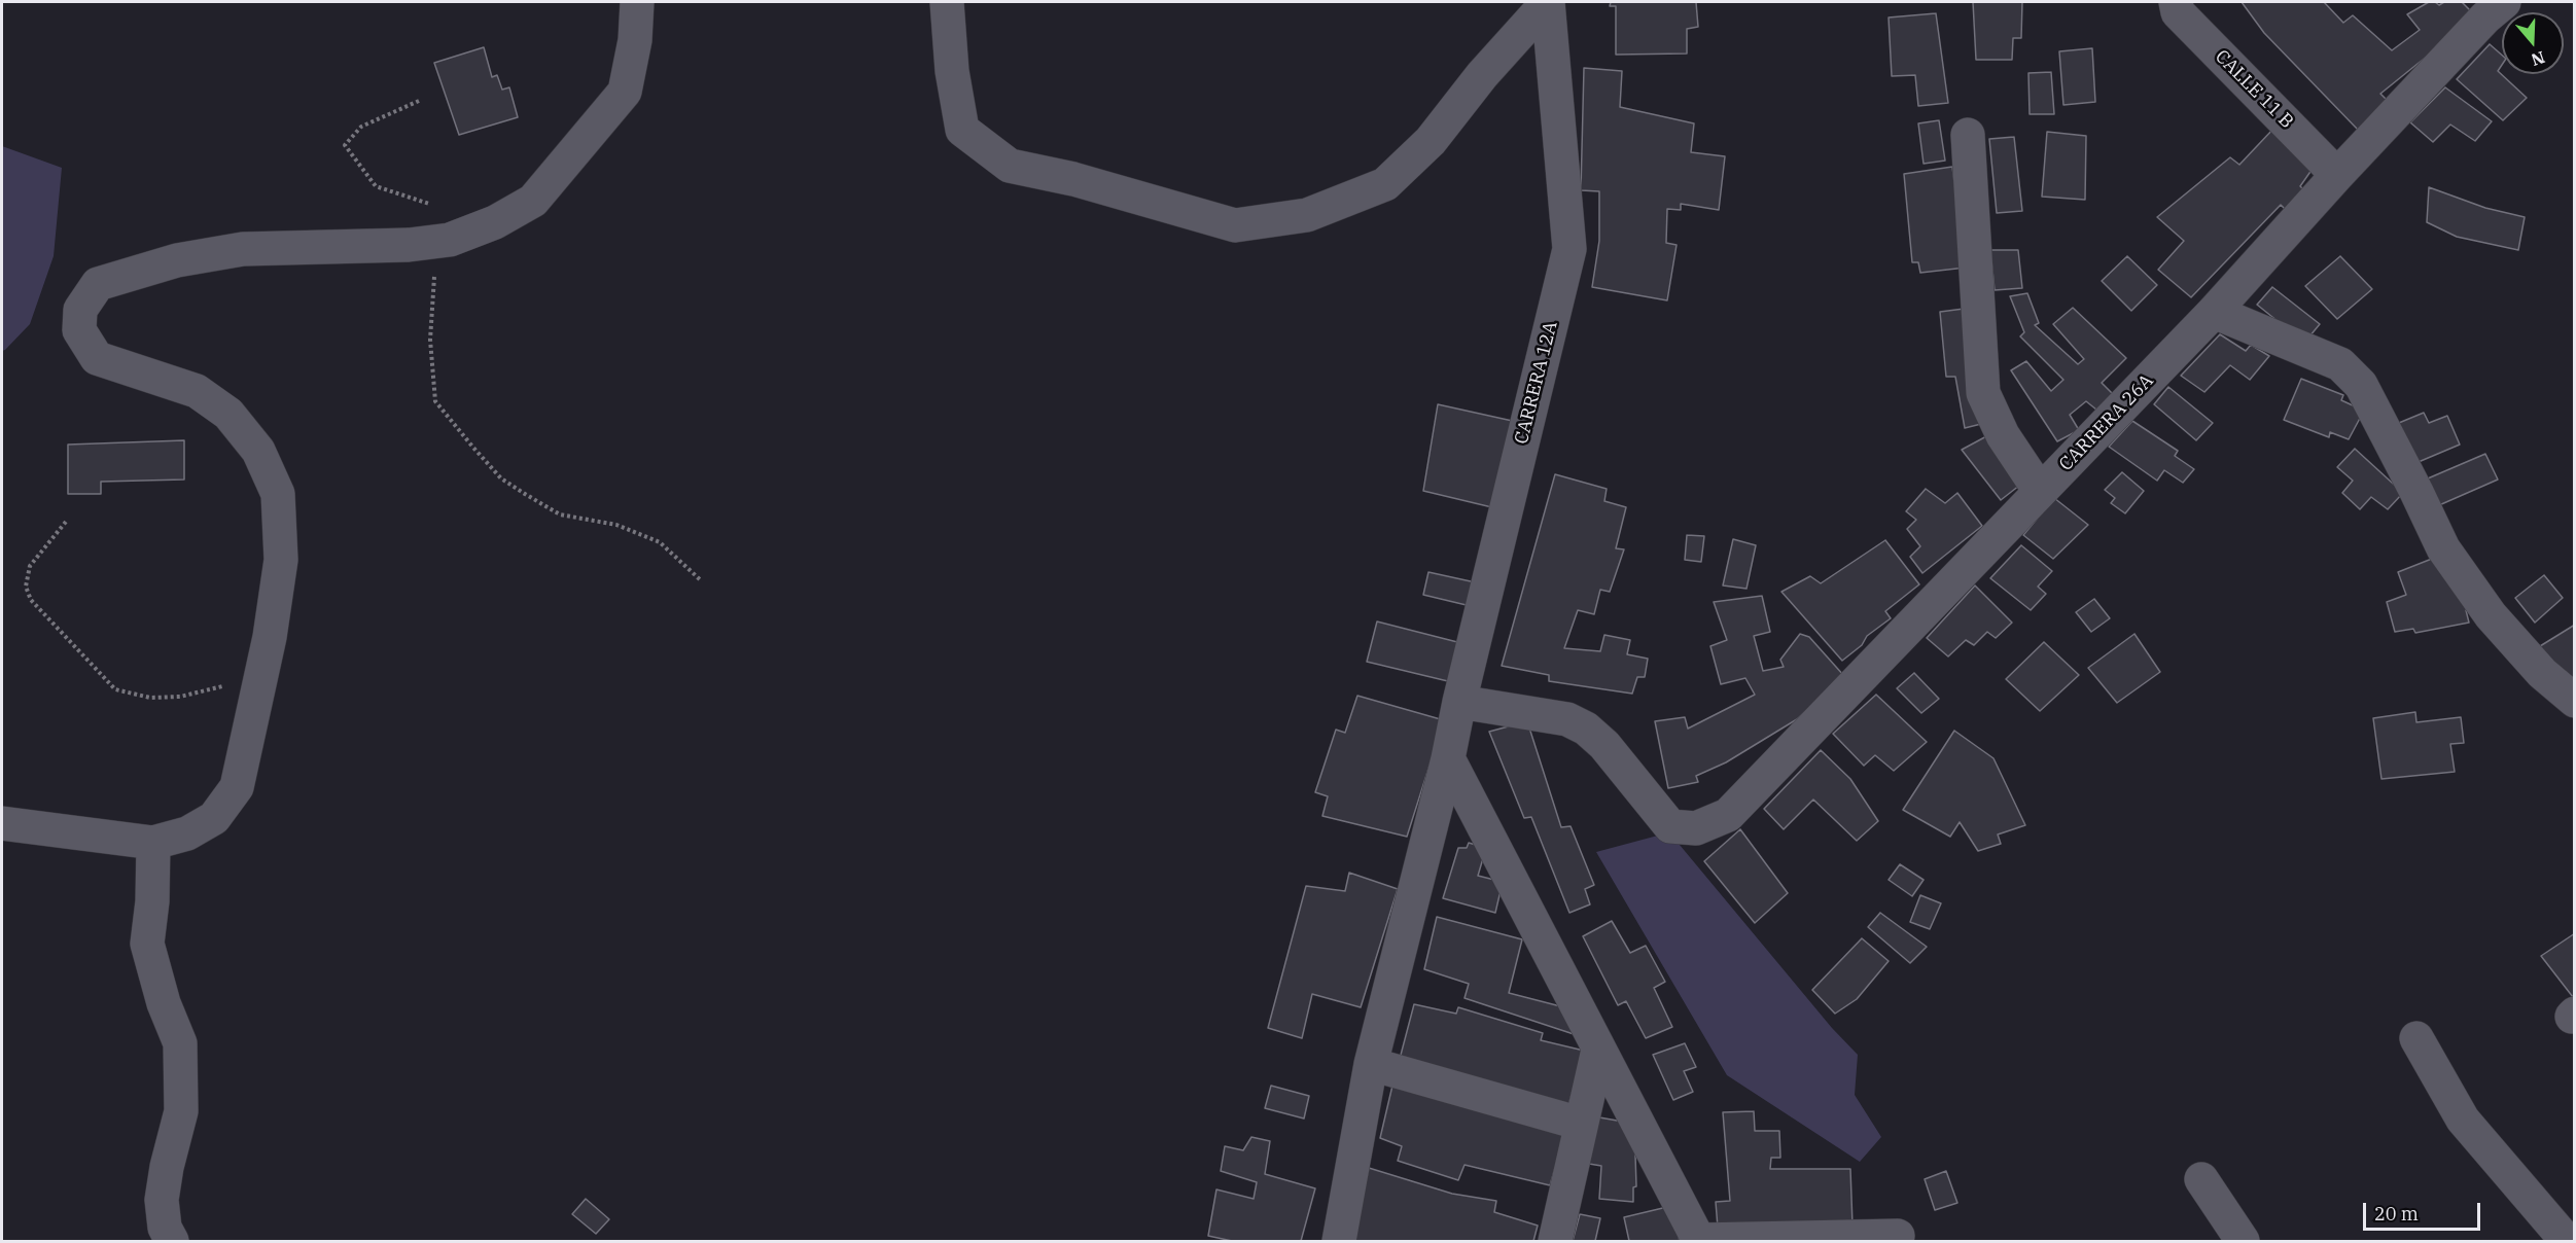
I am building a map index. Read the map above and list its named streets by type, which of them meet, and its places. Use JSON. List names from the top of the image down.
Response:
{
  "streets": {
    "street": ["CALLE 11 B", "CARRERA 12A", "CARRERA 26A"]
  },
  "crossings": [
    ["CALLE 11 B", "CARRERA 26A"],
    ["CARRERA 12A", "CARRERA 26A"]
  ],
  "scale_bar": "20 m",
  "north": "bottom"
}
